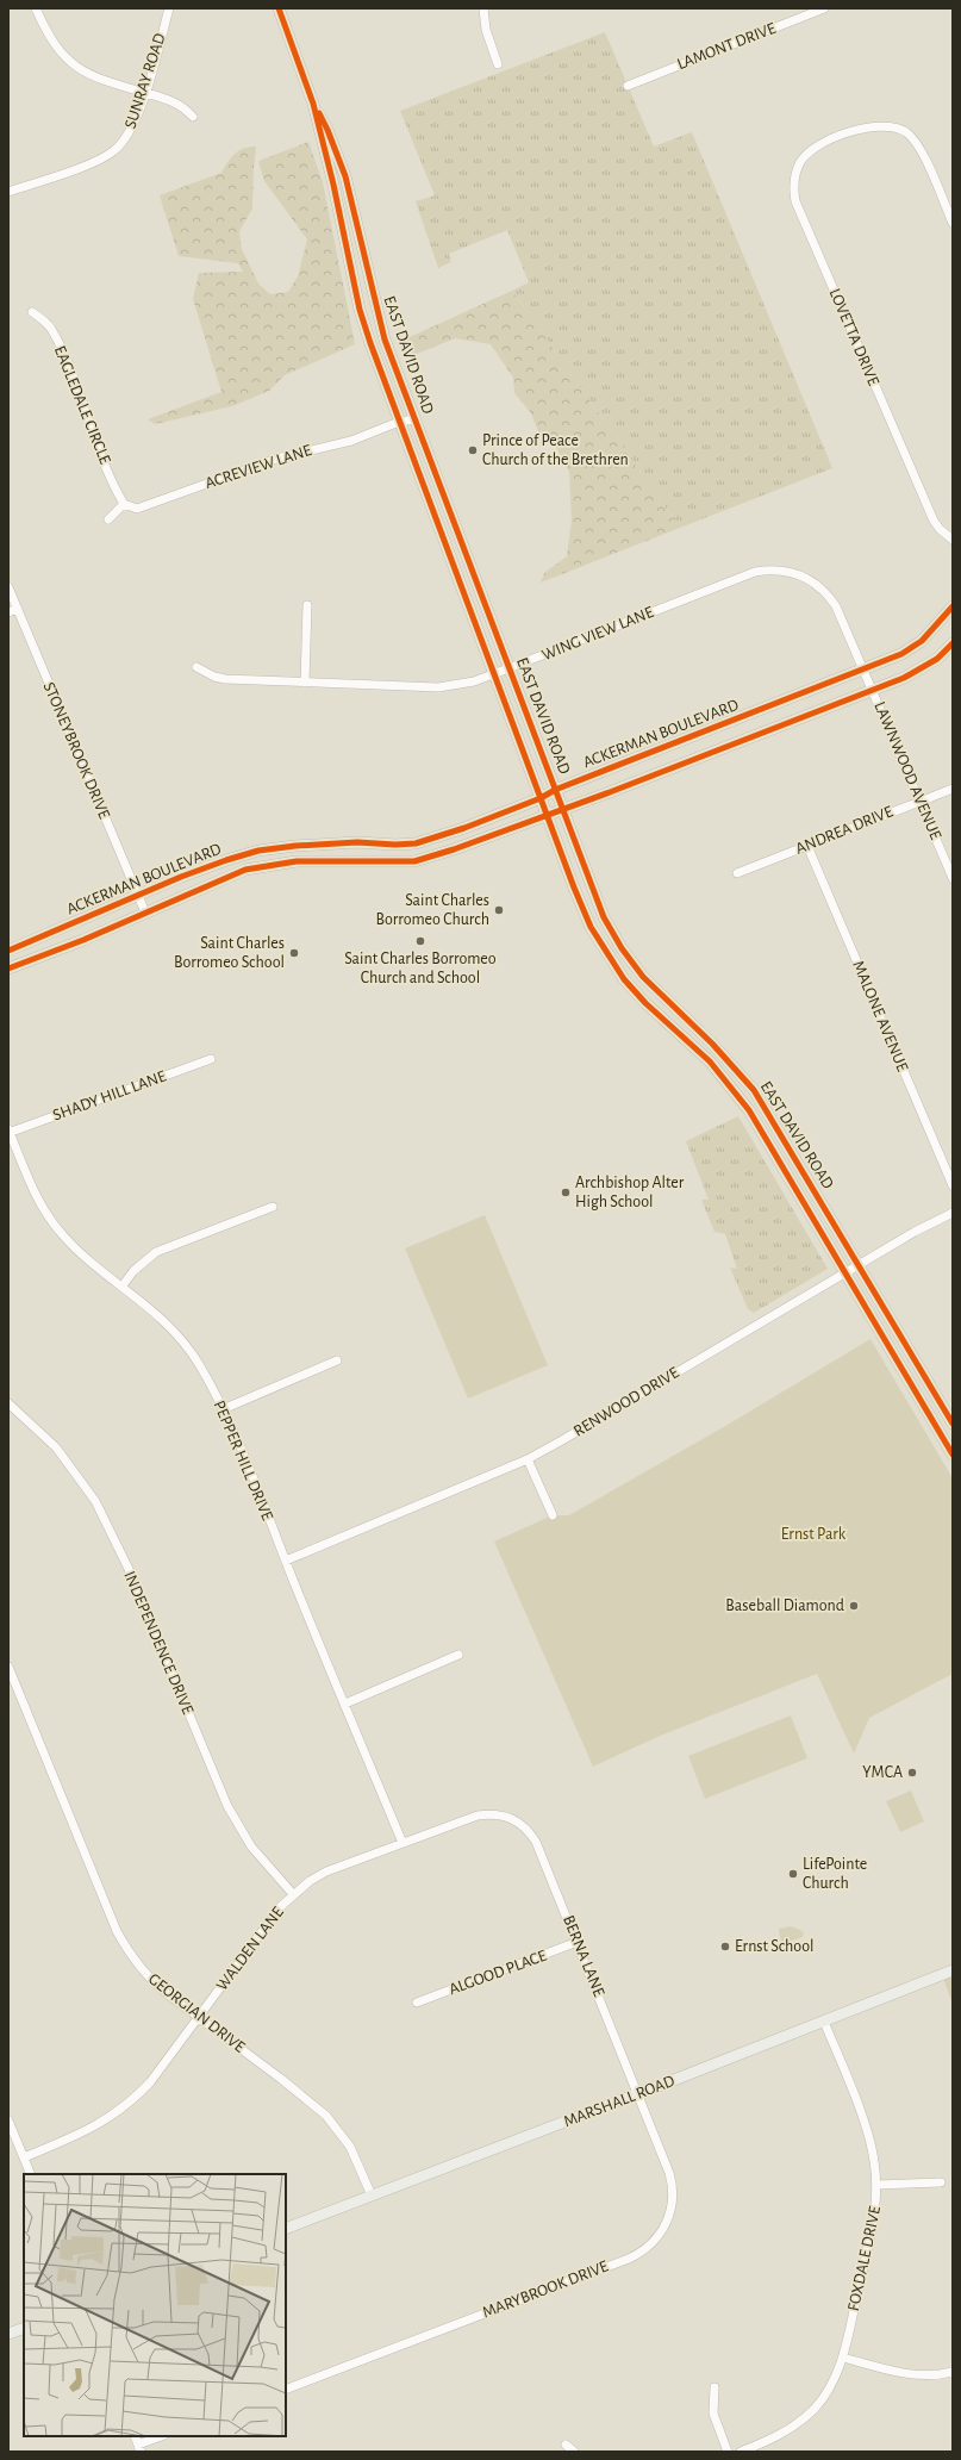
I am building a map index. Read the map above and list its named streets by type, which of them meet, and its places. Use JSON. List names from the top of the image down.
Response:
{
  "streets": {
    "street": [
      "LAMONT DRIVE",
      "SUNRAY ROAD",
      "LOVETTA DRIVE",
      "EAST DAVID ROAD",
      "EAGLEDALE CIRCLE",
      "ACREVIEW LANE",
      "WING VIEW LANE",
      "ACKERMAN BOULEVARD",
      "STONEYBROOK DRIVE",
      "LAWNWOOD AVENUE",
      "ANDREA DRIVE",
      "MALONE AVENUE",
      "SHADY HILL LANE",
      "RENWOOD DRIVE",
      "PEPPER HILL DRIVE",
      "INDEPENDENCE DRIVE",
      "WALDEN LANE",
      "BERNA LANE",
      "ALGOOD PLACE",
      "GEORGIAN DRIVE",
      "MARSHALL ROAD",
      "FOXDALE DRIVE",
      "MARYBROOK DRIVE"
    ]
  },
  "crossings": [
    ["EAST DAVID ROAD", "ACREVIEW LANE"],
    ["EAST DAVID ROAD", "WING VIEW LANE"],
    ["EAST DAVID ROAD", "ACKERMAN BOULEVARD"],
    ["EAST DAVID ROAD", "RENWOOD DRIVE"],
    ["EAGLEDALE CIRCLE", "ACREVIEW LANE"],
    ["WING VIEW LANE", "ACKERMAN BOULEVARD"],
    ["WING VIEW LANE", "LAWNWOOD AVENUE"],
    ["ACKERMAN BOULEVARD", "STONEYBROOK DRIVE"],
    ["ACKERMAN BOULEVARD", "LAWNWOOD AVENUE"],
    ["LAWNWOOD AVENUE", "ANDREA DRIVE"],
    ["ANDREA DRIVE", "MALONE AVENUE"],
    ["SHADY HILL LANE", "PEPPER HILL DRIVE"],
    ["RENWOOD DRIVE", "PEPPER HILL DRIVE"],
    ["PEPPER HILL DRIVE", "WALDEN LANE"],
    ["INDEPENDENCE DRIVE", "WALDEN LANE"],
    ["WALDEN LANE", "BERNA LANE"],
    ["WALDEN LANE", "GEORGIAN DRIVE"],
    ["BERNA LANE", "ALGOOD PLACE"],
    ["BERNA LANE", "MARSHALL ROAD"],
    ["BERNA LANE", "MARYBROOK DRIVE"],
    ["GEORGIAN DRIVE", "MARSHALL ROAD"],
    ["MARSHALL ROAD", "FOXDALE DRIVE"],
    ["MARSHALL ROAD", "MARYBROOK DRIVE"]
  ],
  "parks": ["Ernst Park"],
  "places": [
    "Prince of Peace Church of the Brethren",
    "Saint Charles Borromeo Church",
    "Saint Charles Borromeo Church and School",
    "Saint Charles Borromeo School",
    "Archbishop Alter High School",
    "Baseball Diamond",
    "YMCA",
    "LifePointe Church",
    "Ernst School"
  ]
}
